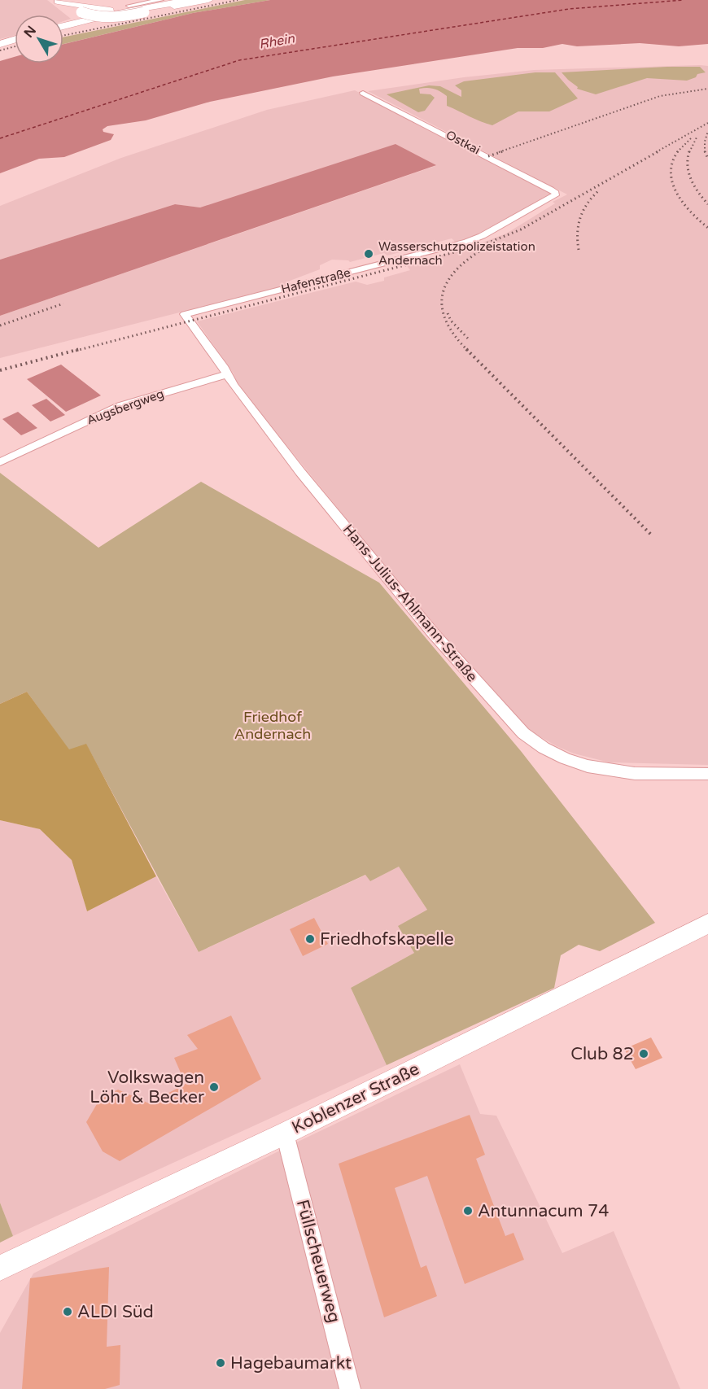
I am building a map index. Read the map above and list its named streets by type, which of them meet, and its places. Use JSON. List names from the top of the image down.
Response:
{
  "streets": {
    "street": [
      "Ostkai",
      "Hafenstraße",
      "Augsbergweg",
      "Hans-Julius-Ahlmann-Straße",
      "Koblenzer Straße",
      "Füllscheuerweg"
    ]
  },
  "crossings": [
    ["Ostkai", "Hafenstraße"],
    ["Hafenstraße", "Hans-Julius-Ahlmann-Straße"],
    ["Augsbergweg", "Hans-Julius-Ahlmann-Straße"],
    ["Koblenzer Straße", "Füllscheuerweg"]
  ],
  "water": ["Rhein"],
  "parks": ["Friedhof Andernach"],
  "places": [
    "Wasserschutzpolizeistation Andernach",
    "Friedhofskapelle",
    "Club 82",
    "Volkswagen Löhr & Becker",
    "Antunnacum 74",
    "ALDI Süd",
    "Hagebaumarkt"
  ],
  "north": "top left"
}
